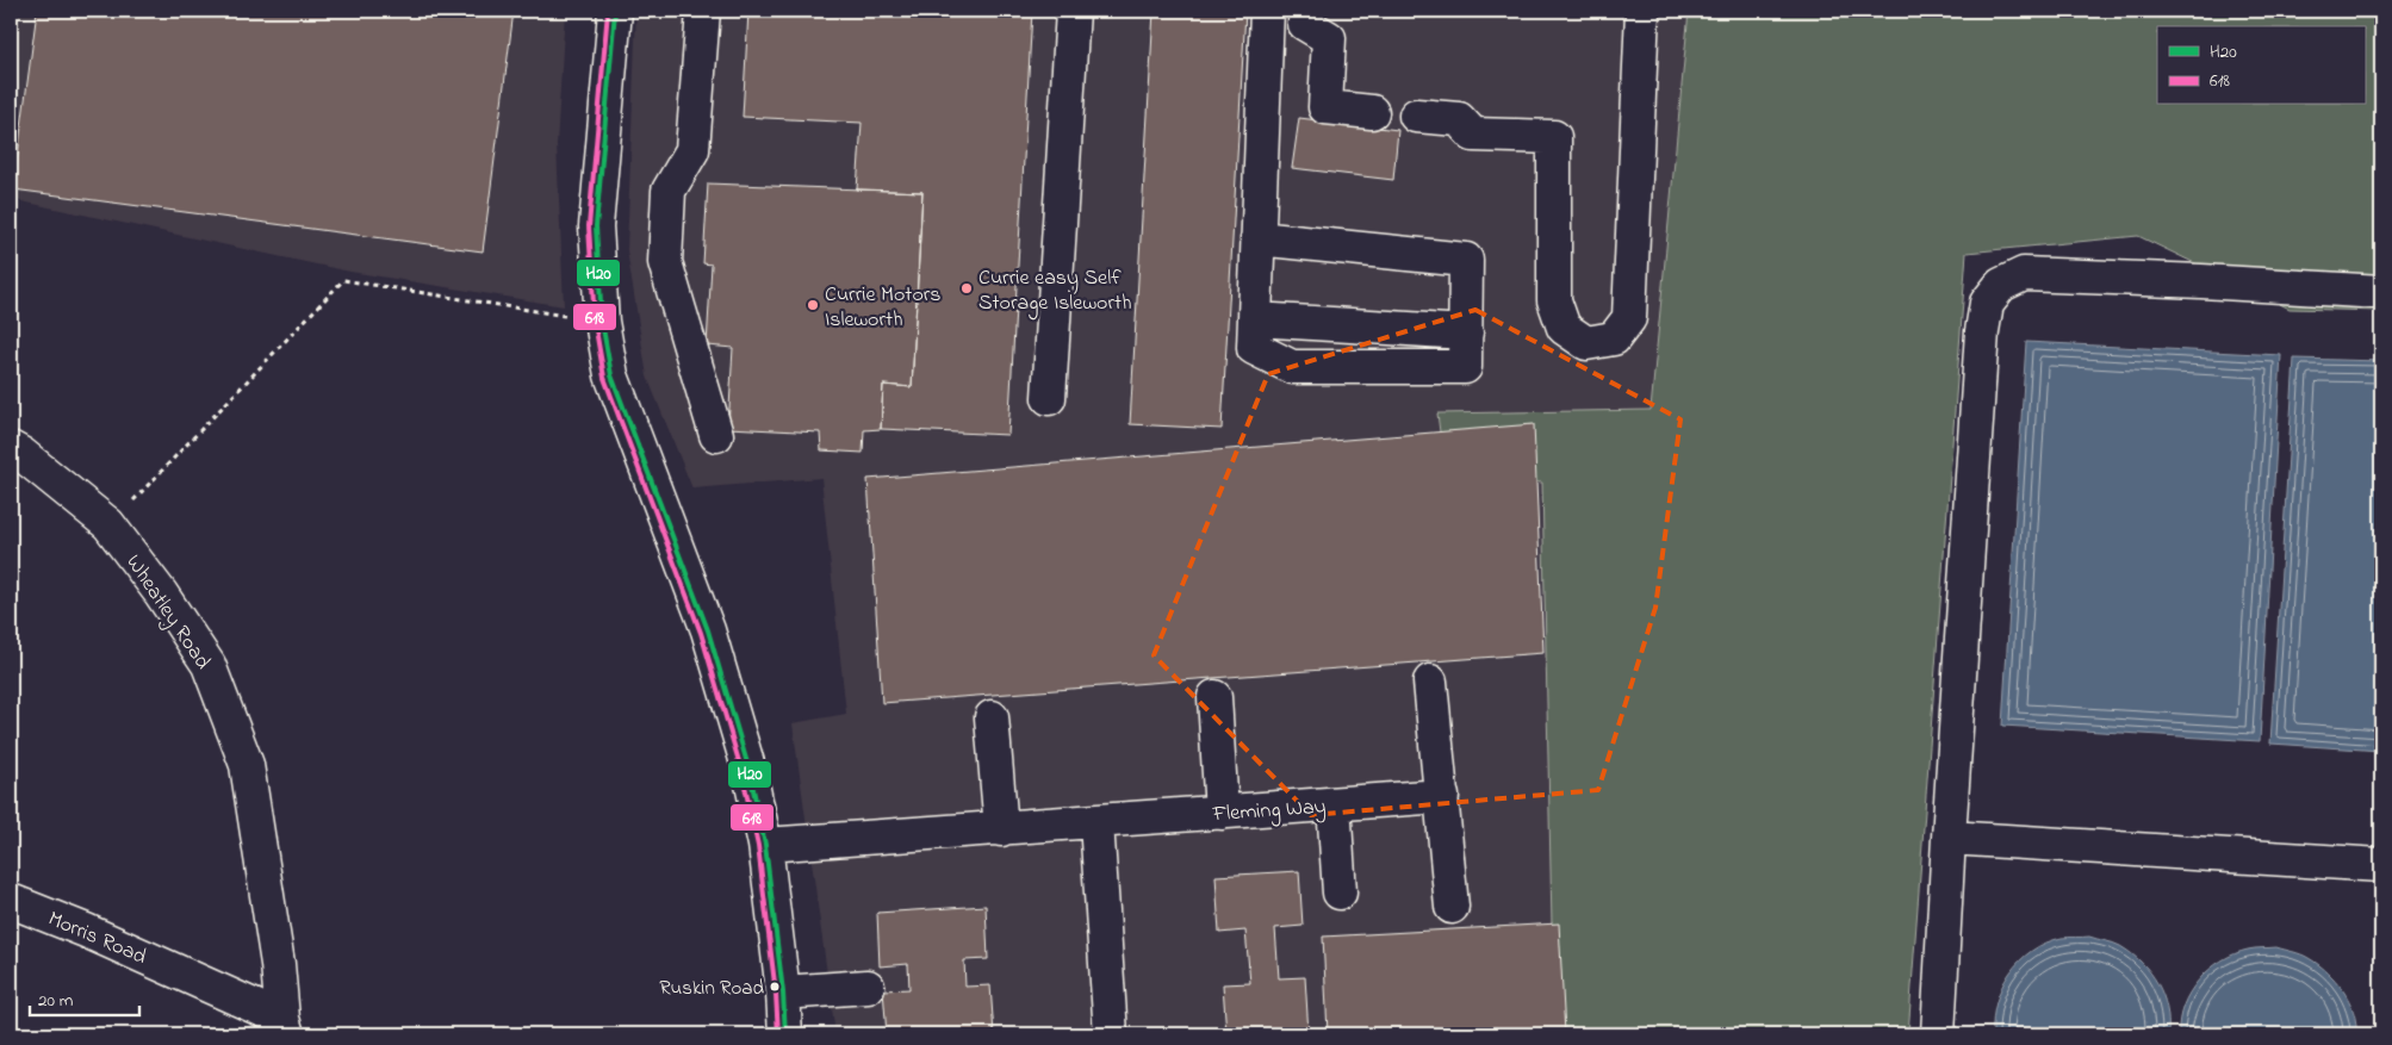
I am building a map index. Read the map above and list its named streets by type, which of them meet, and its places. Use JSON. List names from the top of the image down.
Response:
{
  "streets": {
    "street": ["Wheatley Road", "Fleming Way", "Morris Road"]
  },
  "crossings": [
    ["Wheatley Road", "Morris Road"]
  ],
  "places": ["Currie easy Self Storage Isleworth", "Currie Motors Isleworth", "Ruskin Road"],
  "lines": ["transit line H20", "transit line 618"],
  "legend": ["H20", "618"],
  "scale_bar": "20 m"
}
